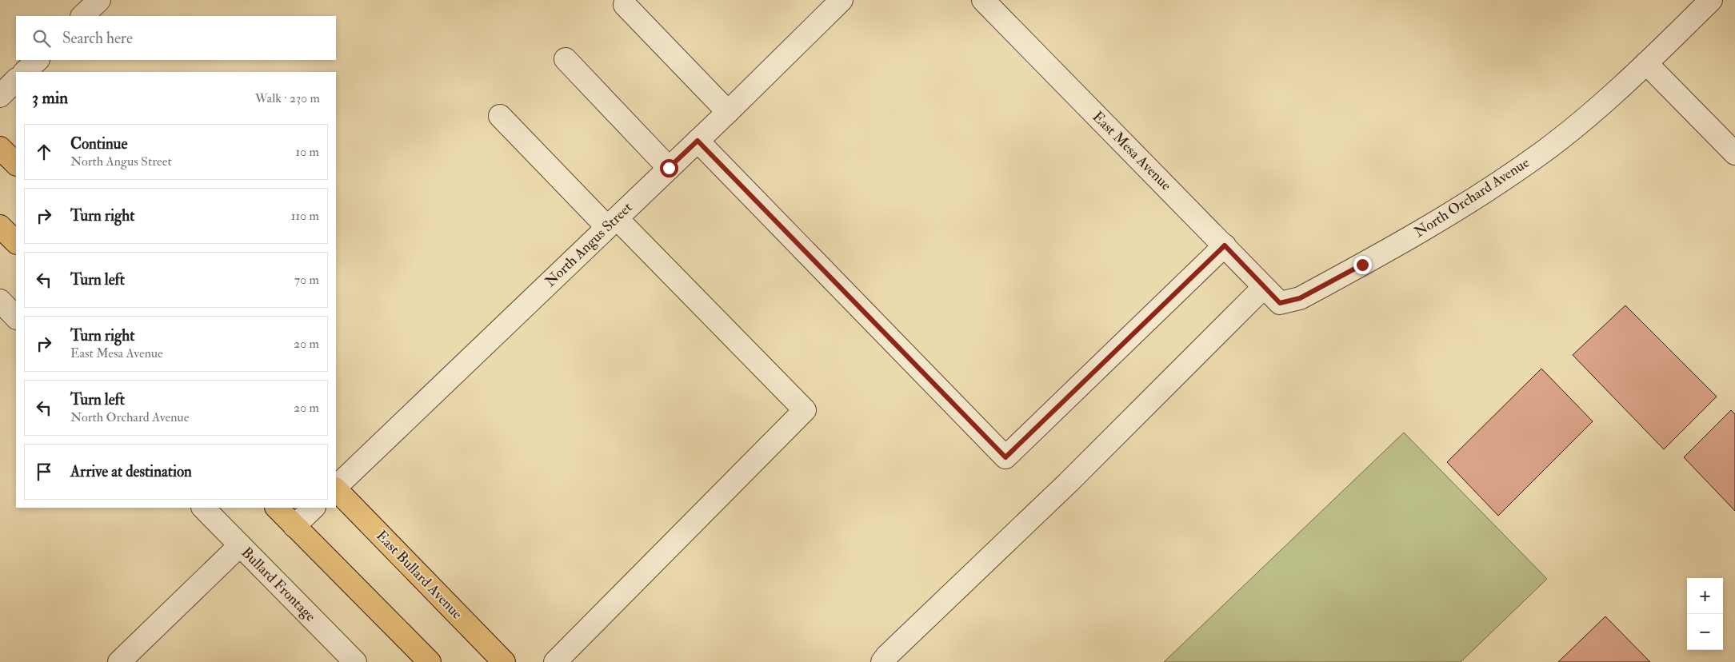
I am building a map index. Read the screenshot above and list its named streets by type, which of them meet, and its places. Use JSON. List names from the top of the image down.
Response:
{
  "streets": {
    "main road": ["East Bullard Avenue"],
    "street": [
      "East Mesa Avenue",
      "North Orchard Avenue",
      "North Angus Street",
      "Bullard Frontage"
    ]
  },
  "crossings": [
    ["East Mesa Avenue", "North Orchard Avenue"]
  ],
  "page": {
    "search": "Search here",
    "heading": ["3 min", "Walk · 230 m"],
    "list": [
      ["Continue", "North Angus Street", "10 m"],
      ["Turn right", "110 m"],
      ["Turn left", "70 m"],
      ["Turn right", "East Mesa Avenue", "20 m"],
      ["Turn left", "North Orchard Avenue", "20 m"],
      "Arrive at destination"
    ],
    "map_buttons": ["+", "−"]
  }
}
